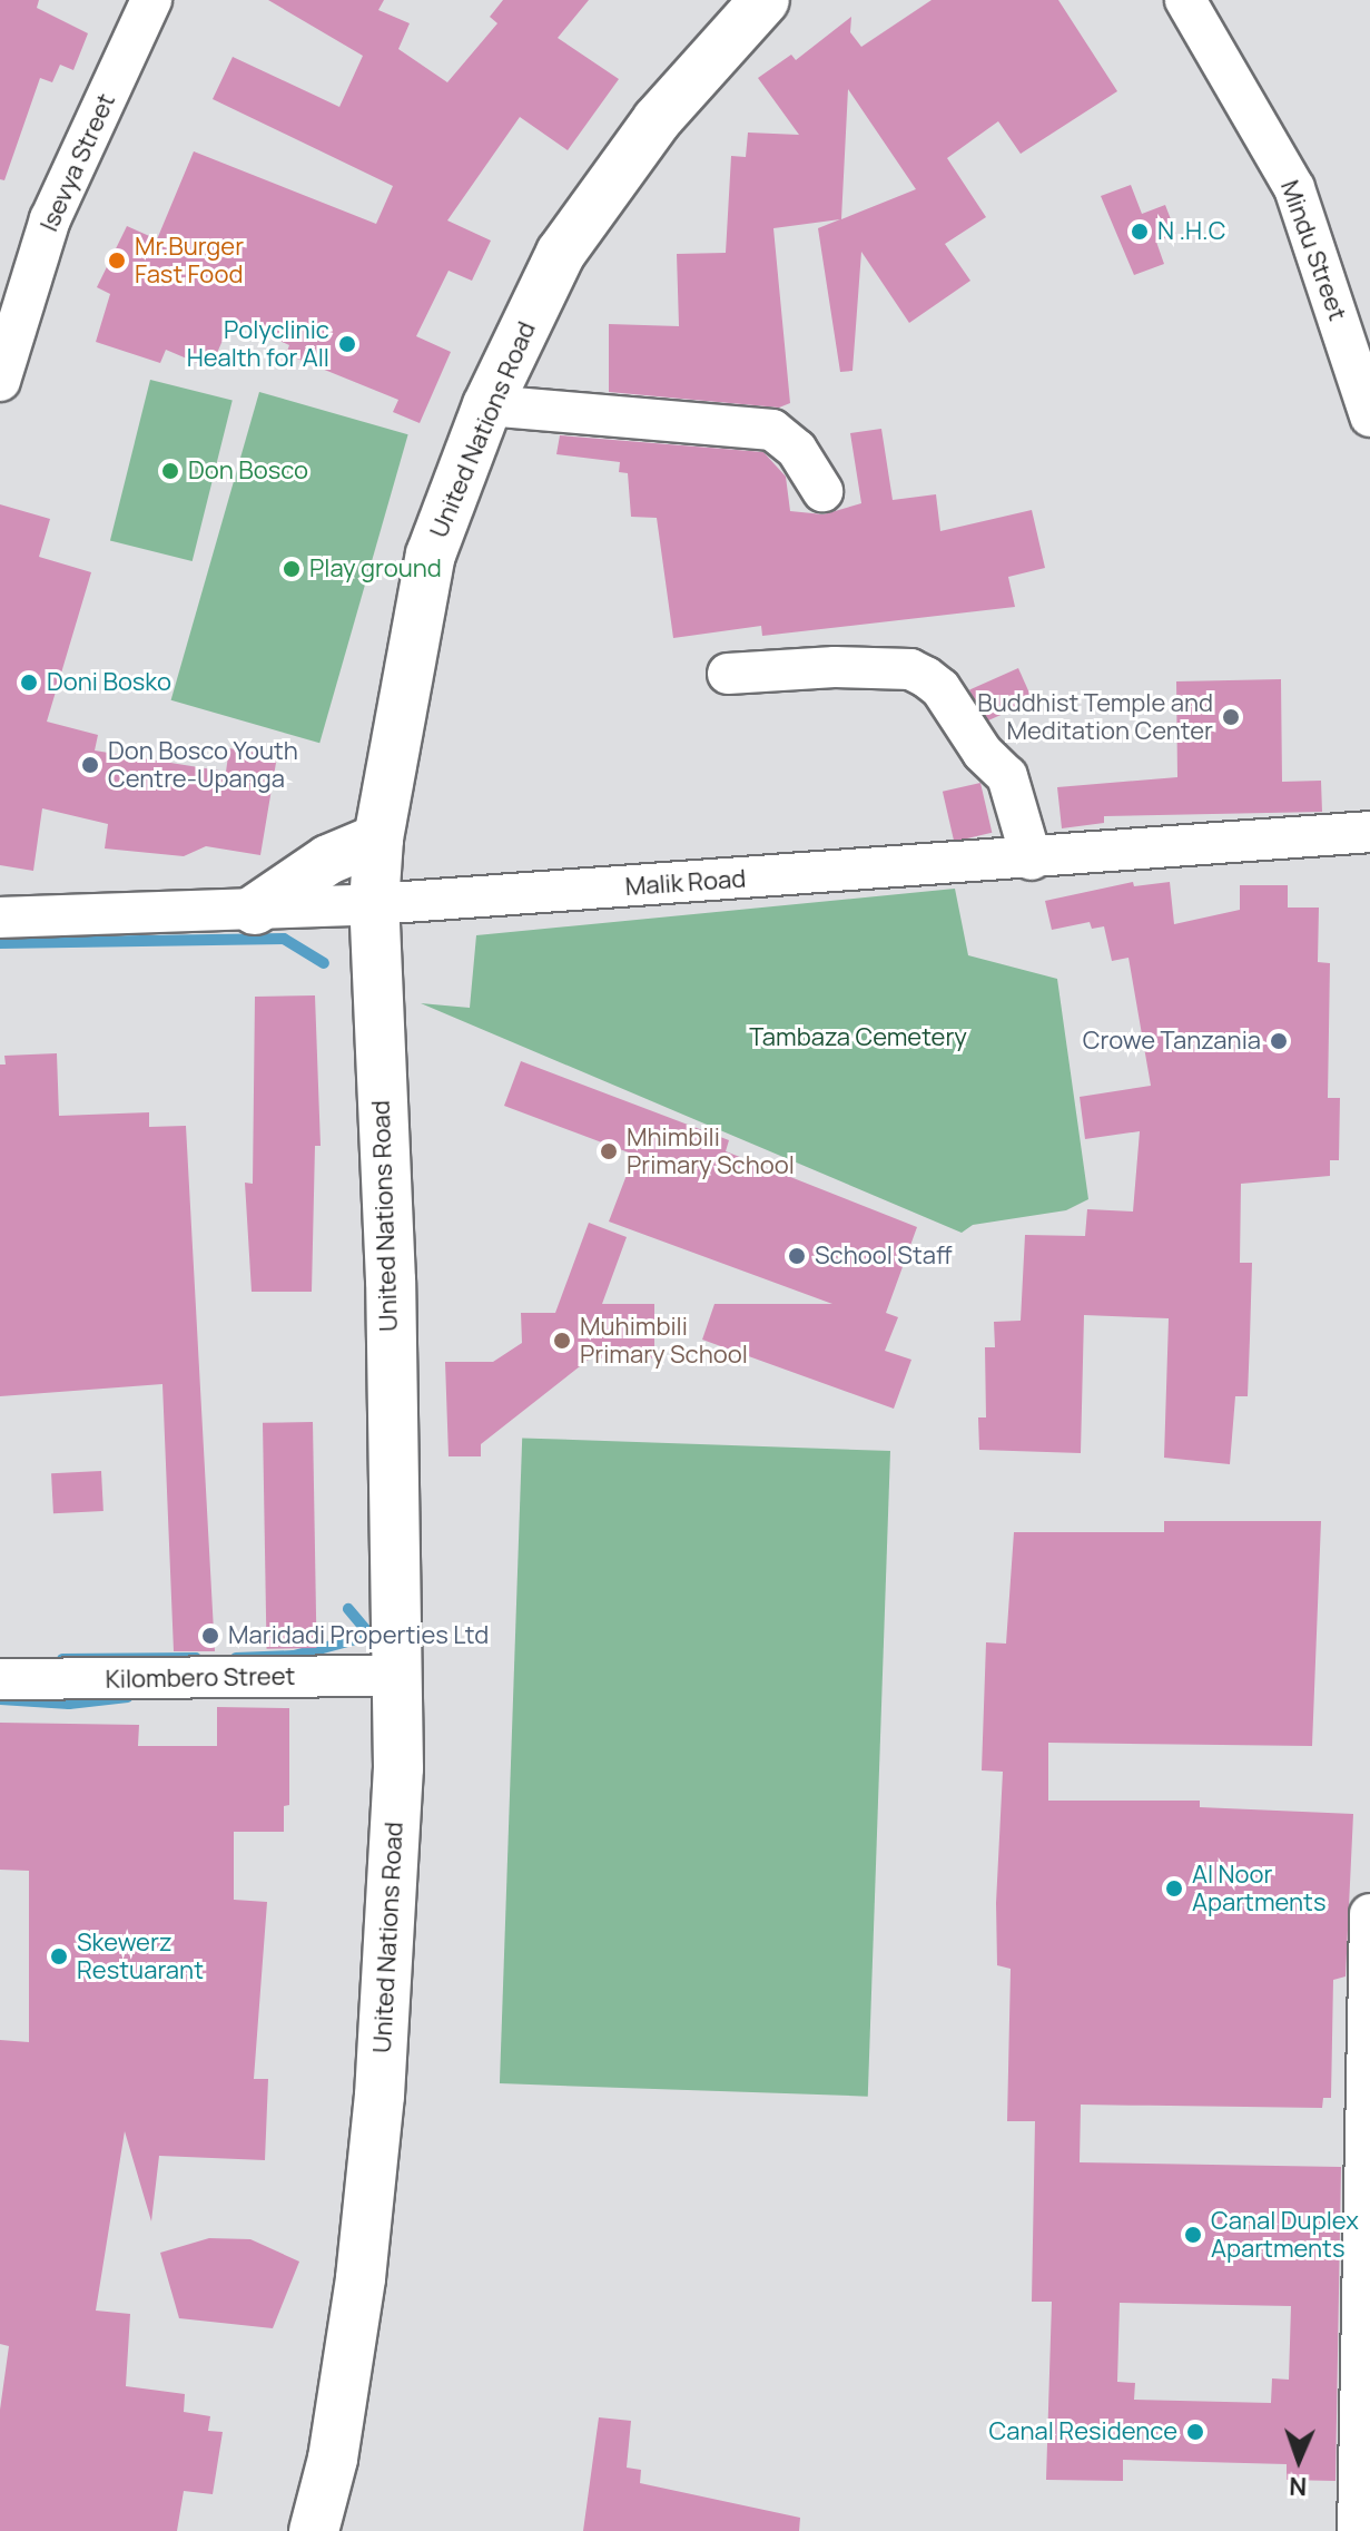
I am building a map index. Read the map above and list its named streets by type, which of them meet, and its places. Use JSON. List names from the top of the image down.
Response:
{
  "streets": {
    "street": [
      "Isevya Street",
      "Mindu Street",
      "United Nations Road",
      "Malik Road",
      "Kilombero Street"
    ]
  },
  "crossings": [
    ["United Nations Road", "Malik Road"],
    ["United Nations Road", "Kilombero Street"]
  ],
  "parks": ["Tambaza Cemetery"],
  "places": [
    "N .H.C",
    "Mr.Burger Fast Food",
    "Polyclinic Health for All",
    "Don Bosco",
    "Play ground",
    "Doni Bosko",
    "Buddhist Temple and Meditation Center",
    "Don Bosco Youth Centre-Upanga",
    "Crowe Tanzania",
    "Mhimbili Primary School",
    "School Staff",
    "Muhimbili Primary School",
    "Maridadi Properties Ltd",
    "Al Noor Apartments",
    "Skewerz Restuarant",
    "Canal Duplex Apartments",
    "Canal Residence"
  ],
  "north": "bottom"
}
